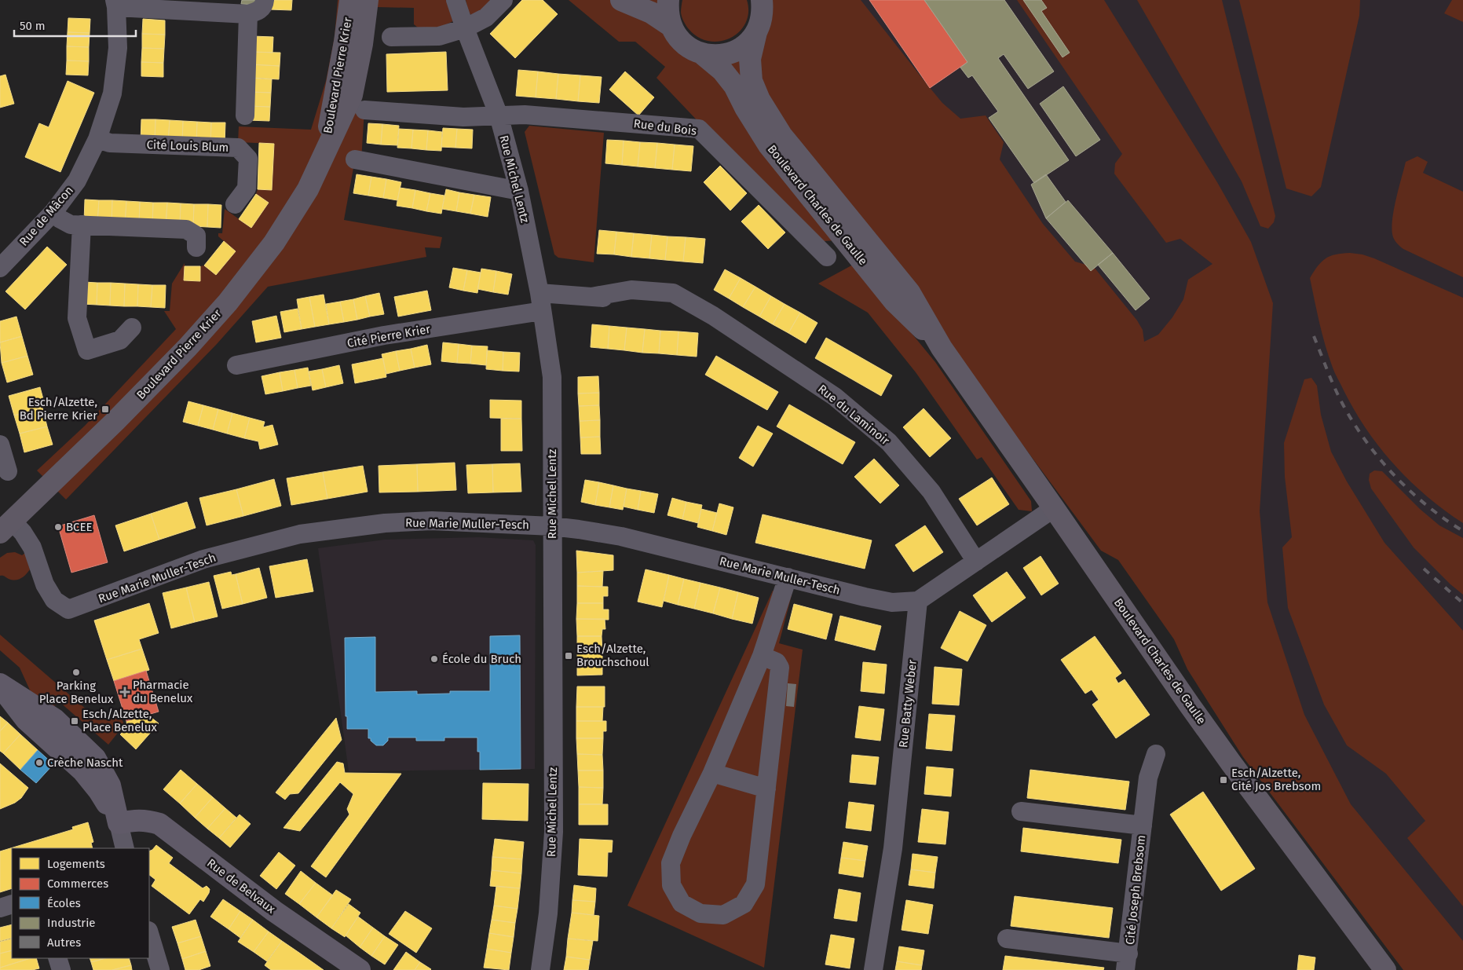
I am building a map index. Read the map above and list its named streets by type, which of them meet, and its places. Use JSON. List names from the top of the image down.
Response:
{
  "streets": {
    "main road": ["Boulevard Pierre Krier", "Boulevard Charles de Gaulle"],
    "street": [
      "Rue du Bois",
      "Cité Louis Blum",
      "Rue Michel Lentz",
      "Rue de Mâcon",
      "Cité Pierre Krier",
      "Rue du Laminoir",
      "Rue Marie Muller-Tesch",
      "Rue Batty Weber",
      "Rue de Belvaux",
      "Cité Joseph Brebsom"
    ]
  },
  "crossings": [
    ["Boulevard Pierre Krier", "Rue Marie Muller-Tesch"],
    ["Rue du Bois", "Rue Michel Lentz"],
    ["Cité Louis Blum", "Rue de Mâcon"],
    ["Rue Michel Lentz", "Cité Pierre Krier"],
    ["Rue Michel Lentz", "Rue du Laminoir"],
    ["Rue Michel Lentz", "Rue Marie Muller-Tesch"],
    ["Rue Marie Muller-Tesch", "Rue Batty Weber"]
  ],
  "places": {
    "transit": [
      "Esch/Alzette, Bd Pierre Krier",
      "Esch/Alzette, Brouchschoul",
      "Esch/Alzette, Place Benelux",
      "Esch/Alzette, Cité Jos Brebsom"
    ],
    "other": [
      "BCEE",
      "École du Bruch",
      "Parking Place Benelux",
      "Crèche Nascht"
    ],
    "health": ["Pharmacie du Benelux"]
  },
  "legend": [
    "Logements",
    "Commerces",
    "Écoles",
    "Industrie",
    "Autres"
  ],
  "scale_bar": "50 m"
}
